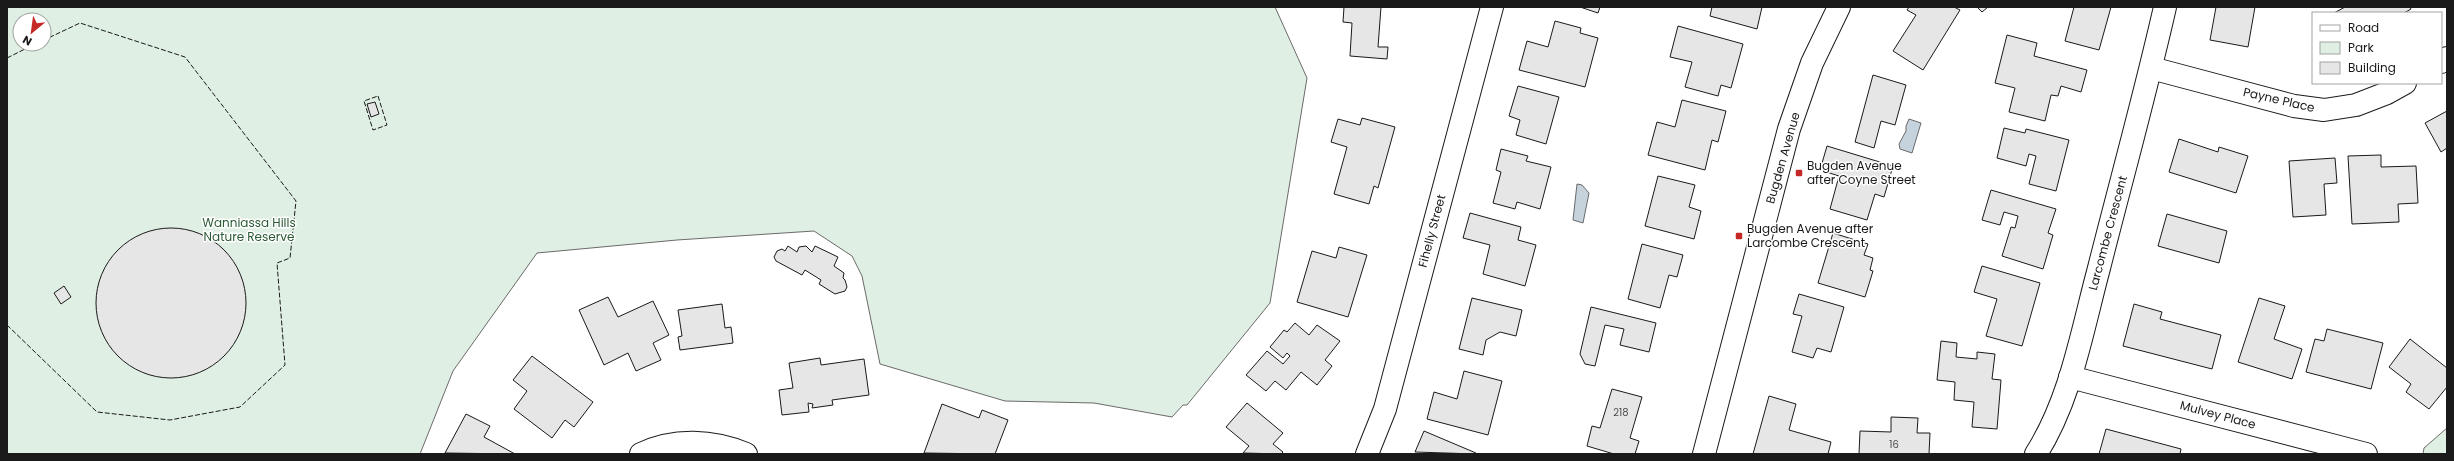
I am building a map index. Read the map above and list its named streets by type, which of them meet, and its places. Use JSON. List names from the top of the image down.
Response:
{
  "streets": {
    "street": [
      "Payne Place",
      "Bugden Avenue",
      "Fihelly Street",
      "Larcombe Crescent",
      "Mulvey Place"
    ]
  },
  "crossings": [
    ["Payne Place", "Larcombe Crescent"],
    ["Larcombe Crescent", "Mulvey Place"]
  ],
  "parks": ["Wanniassa Hills Nature Reserve"],
  "places": {
    "transit": ["Bugden Avenue after Coyne Street", "Bugden Avenue after Larcombe Crescent"]
  },
  "house_numbers": ["218", "16"],
  "legend": ["Road", "Park", "Building"],
  "north": "bottom left"
}
